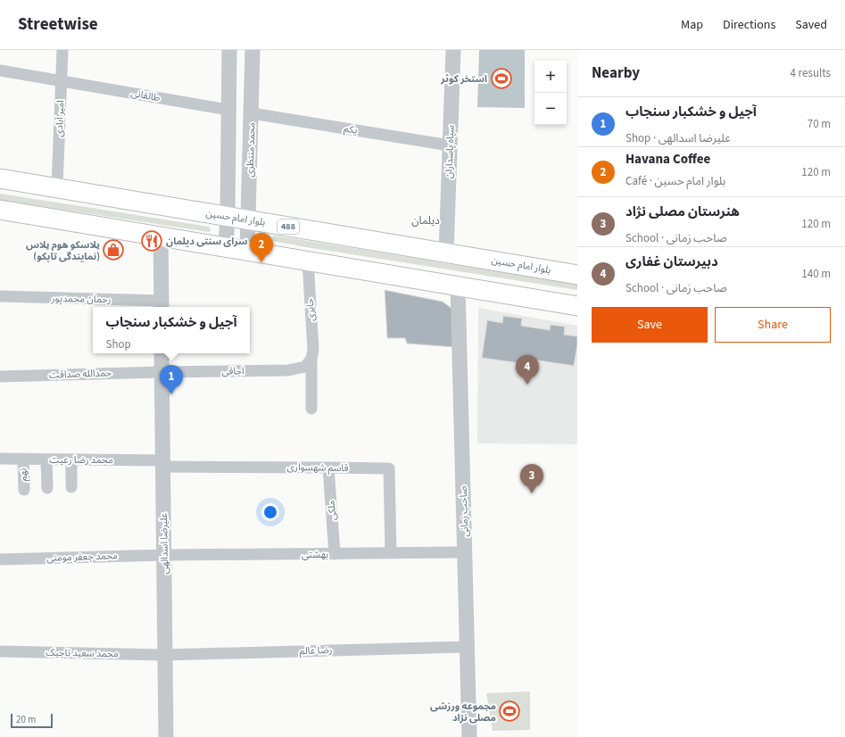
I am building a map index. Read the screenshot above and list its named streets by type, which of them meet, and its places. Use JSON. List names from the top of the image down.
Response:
{
  "streets": {
    "main road": ["بلوار امام حسین", "488"],
    "street": [
      "طالقانی",
      "امیر آبادی",
      "یکم",
      "محمد منتظری",
      "سپاه پاسداران",
      "رحمان محمدپور",
      "حایری",
      "اجاقی",
      "حمدالله صداقت",
      "محمد رضا رعیت",
      "قاسم شهسواری",
      "نهم",
      "ملکی",
      "صاحب زمانی",
      "علیرضا اسدالهی",
      "بهشتی",
      "محمد جعفر مومنی",
      "رضا عالم",
      "محمد سعید تاجیک"
    ]
  },
  "crossings": [
    ["طالقانی", "امیر آبادی"],
    ["امیر آبادی", "بلوار امام حسین"],
    ["یکم", "محمد منتظری"],
    ["یکم", "سپاه پاسداران"],
    ["محمد منتظری", "بلوار امام حسین"],
    ["سپاه پاسداران", "بلوار امام حسین"],
    ["حایری", "اجاقی"],
    ["اجاقی", "حمدالله صداقت"],
    ["اجاقی", "علیرضا اسدالهی"],
    ["حمدالله صداقت", "علیرضا اسدالهی"],
    ["محمد رضا رعیت", "قاسم شهسواری"],
    ["محمد رضا رعیت", "نهم"],
    ["محمد رضا رعیت", "علیرضا اسدالهی"],
    ["قاسم شهسواری", "ملکی"],
    ["قاسم شهسواری", "علیرضا اسدالهی"],
    ["قاسم شهسواری", "بهشتی"],
    ["ملکی", "بهشتی"],
    ["صاحب زمانی", "بهشتی"],
    ["صاحب زمانی", "رضا عالم"],
    ["علیرضا اسدالهی", "بهشتی"],
    ["علیرضا اسدالهی", "محمد جعفر مومنی"],
    ["علیرضا اسدالهی", "رضا عالم"],
    ["علیرضا اسدالهی", "محمد سعید تاجیک"],
    ["بهشتی", "محمد جعفر مومنی"],
    ["رضا عالم", "محمد سعید تاجیک"]
  ],
  "districts": ["دیلمان"],
  "places": {
    "sports": ["استخر کوثر", "مجموعه ورزشی مصلی نژاد"],
    "restaurant": ["سرای سنتی دیلمان"],
    "shop": ["پلاسکو هوم پلاس (نمایندگی تاپکو)"]
  },
  "scale_bar": "20 m",
  "page": {
    "header": "Streetwise",
    "nav": ["Map", "Directions", "Saved"],
    "heading": ["Nearby", "4 results"],
    "map_buttons": ["+", "−"],
    "list": [
      {
        "mark": "1",
        "name": "آجیل و خشکبار سنجاب",
        "note": "Shop · علیرضا اسدالهی",
        "value": "70 m"
      },
      {
        "mark": "2",
        "name": "Havana Coffee",
        "note": "Café · بلوار امام حسین",
        "value": "120 m"
      },
      {
        "mark": "3",
        "name": "هنرستان مصلی نژاد",
        "note": "School · صاحب زمانی",
        "value": "120 m"
      },
      {
        "mark": "4",
        "name": "دبیرستان غفاری",
        "note": "School · صاحب زمانی",
        "value": "140 m"
      }
    ],
    "pins": [
      "2",
      "4",
      "1",
      "3"
    ],
    "buttons": ["Save", "Share"],
    "popup": ["آجیل و خشکبار سنجاب", "Shop"],
    "scale": "20 m"
  }
}
